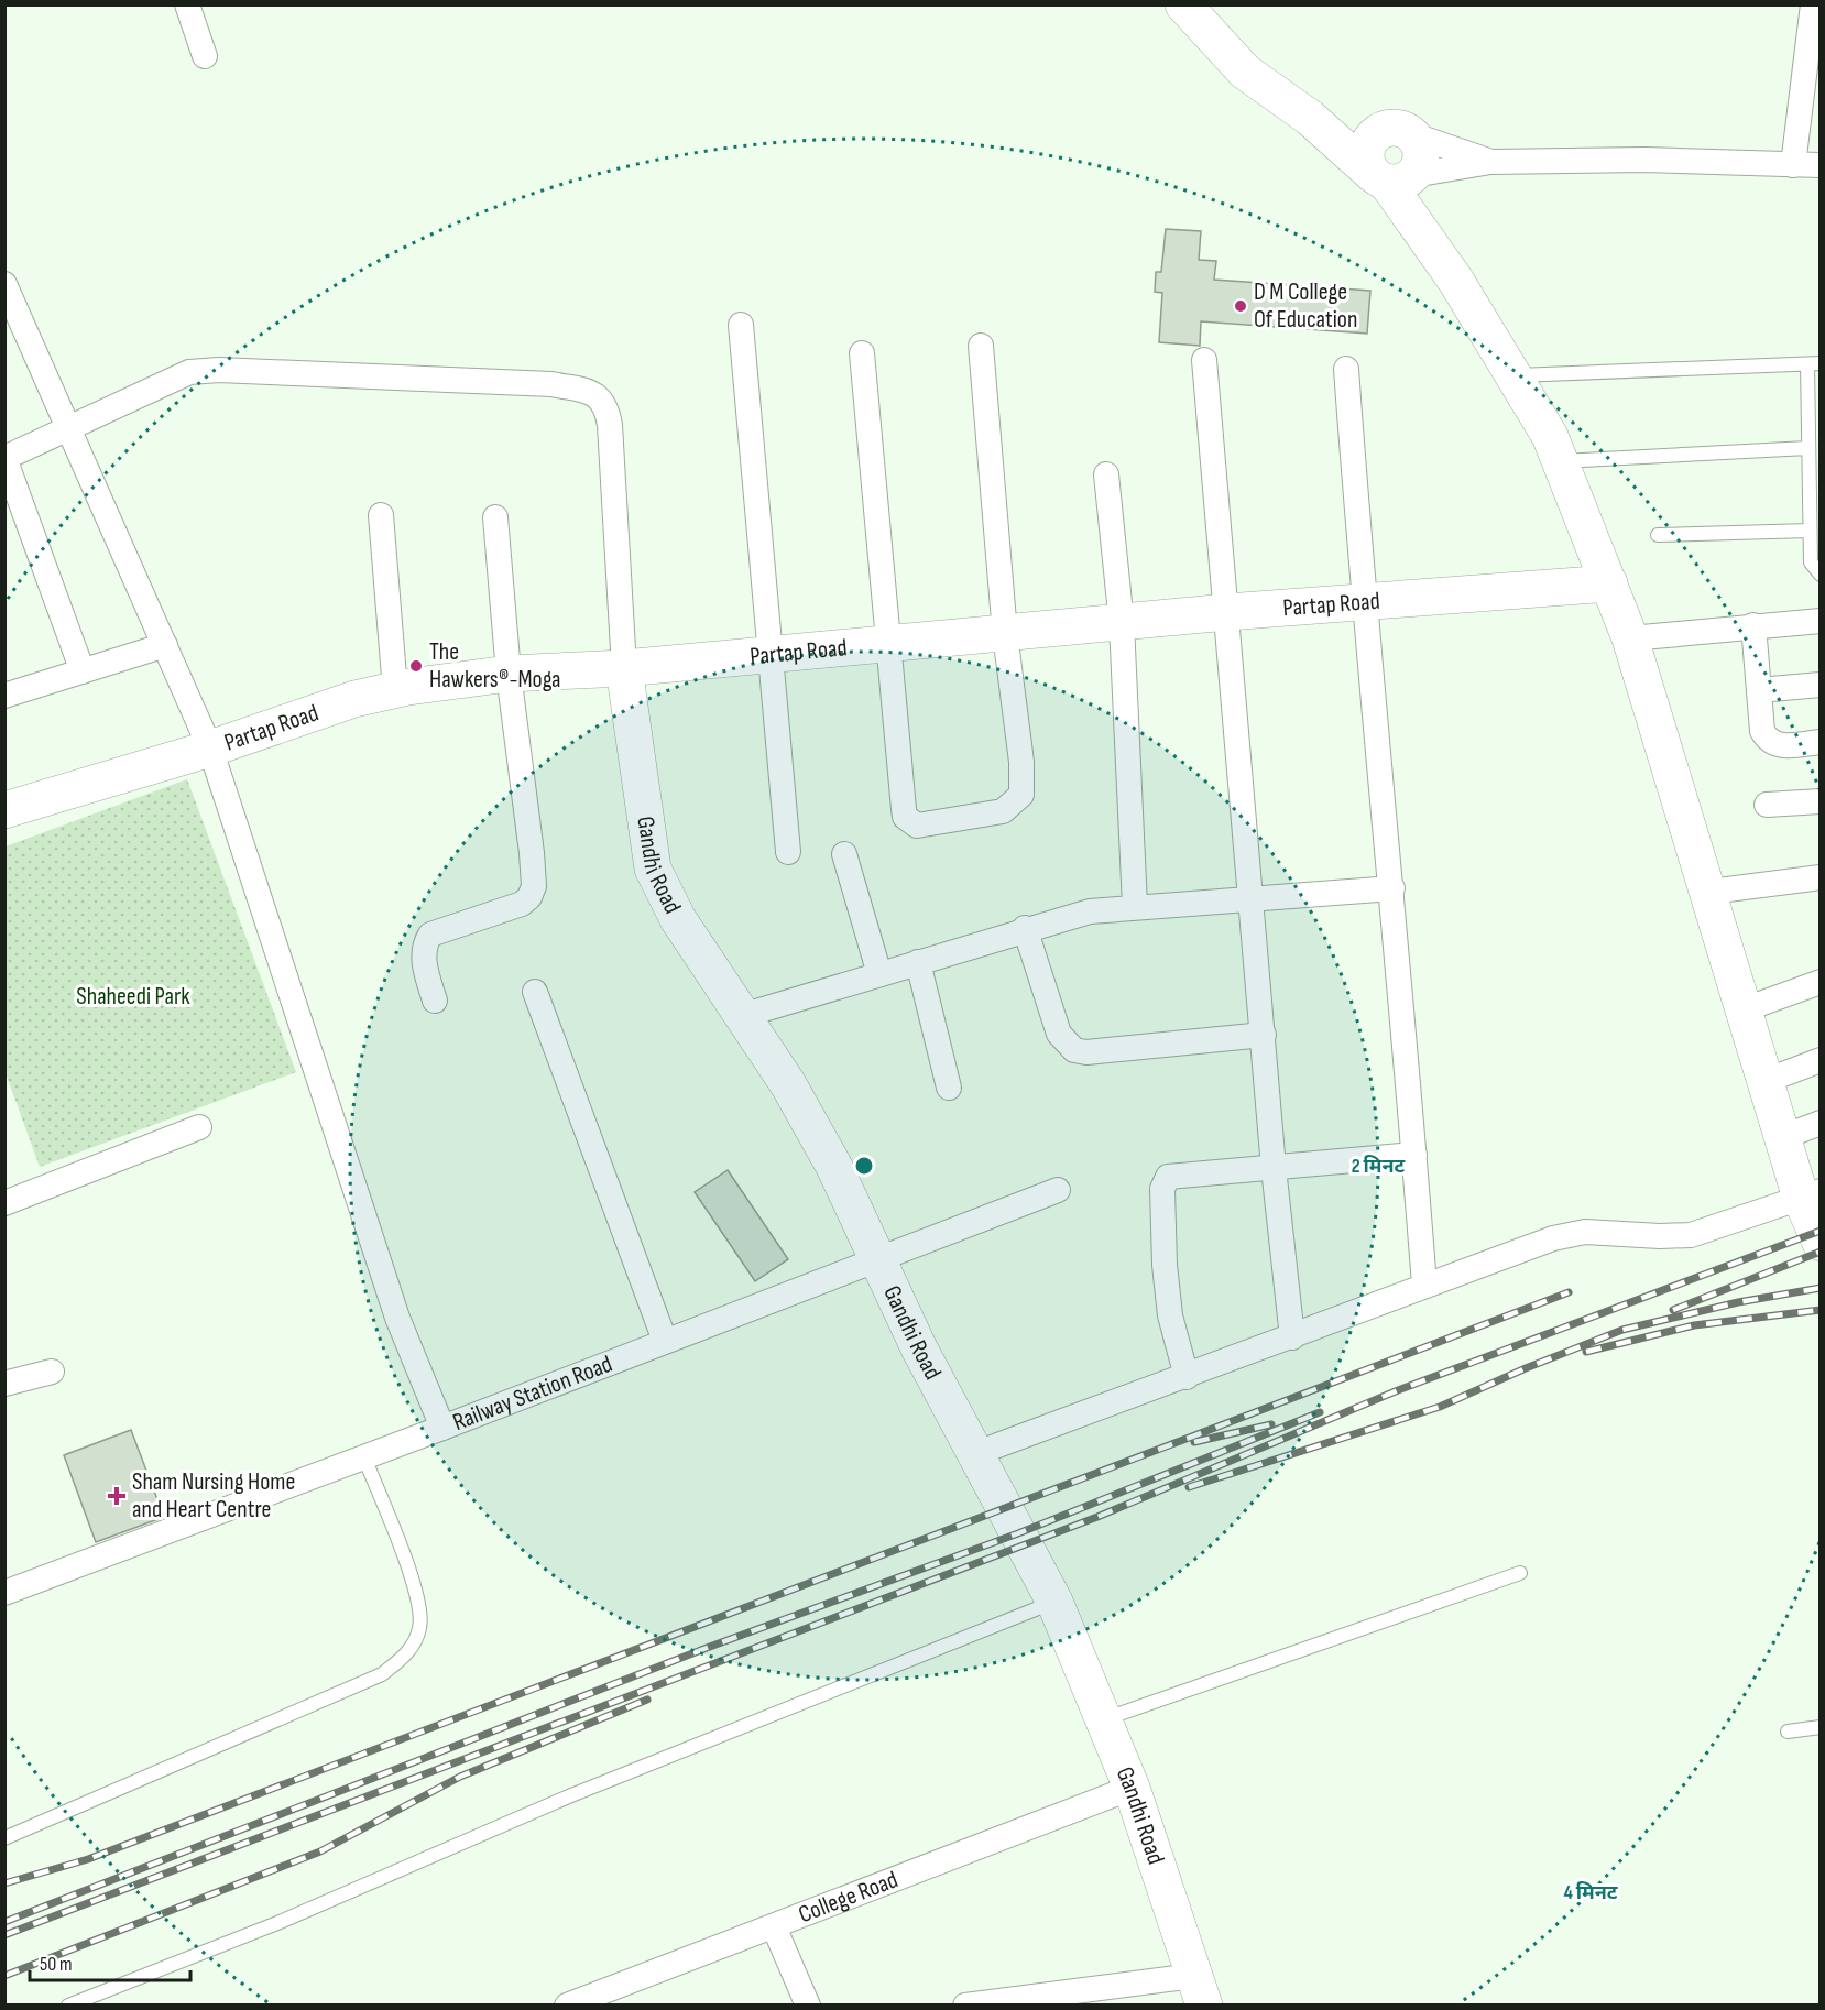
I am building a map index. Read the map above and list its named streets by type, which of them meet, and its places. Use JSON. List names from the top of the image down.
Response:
{
  "streets": {
    "street": [
      "Partap Road",
      "Gandhi Road",
      "Railway Station Road",
      "College Road"
    ]
  },
  "crossings": [
    ["Partap Road", "Gandhi Road"],
    ["Gandhi Road", "Railway Station Road"],
    ["Gandhi Road", "College Road"]
  ],
  "parks": ["Shaheedi Park"],
  "places": {
    "other": ["D M College Of Education", "The Hawkers®-Moga"],
    "health": ["Sham Nursing Home and Heart Centre"]
  },
  "scale_bar": "50 m",
  "rings": ["2 मिनट", "4 मिनट"]
}
